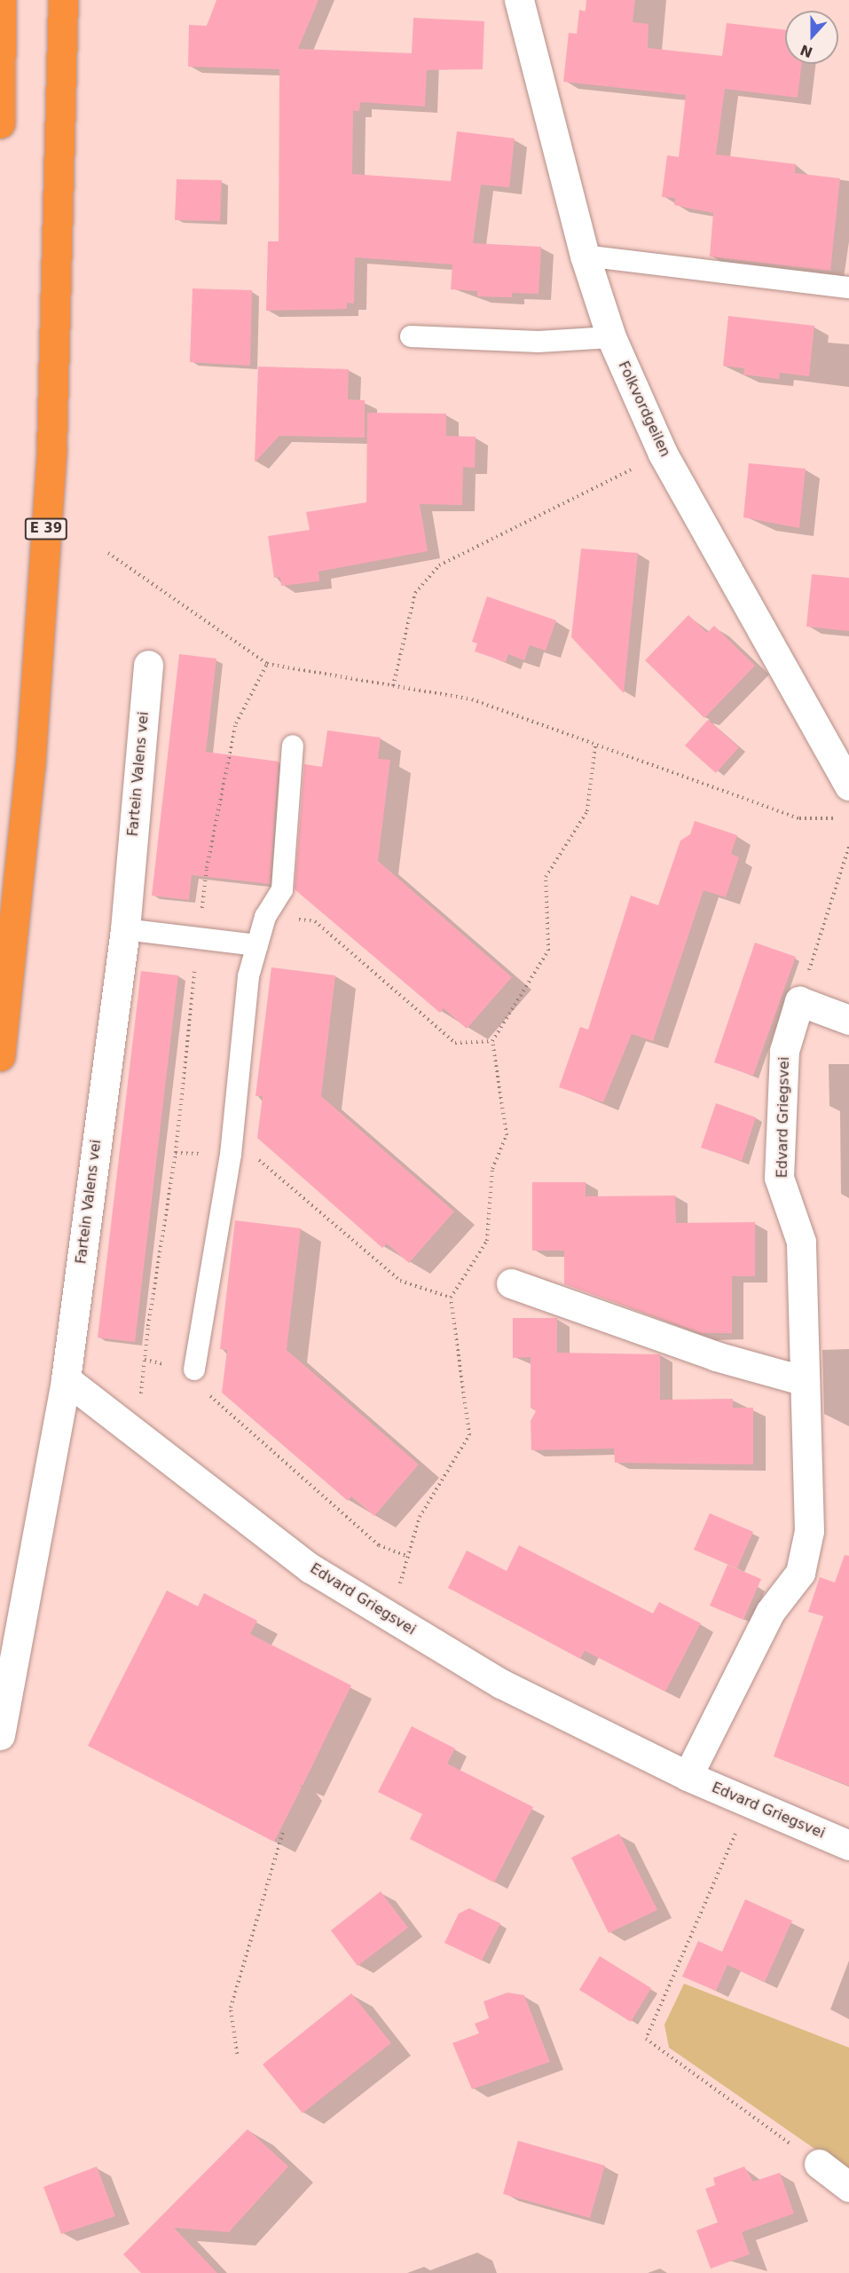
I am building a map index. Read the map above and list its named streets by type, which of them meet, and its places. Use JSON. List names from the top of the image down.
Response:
{
  "streets": {
    "highway": ["E 39"],
    "street": ["Folkvordgeilen", "Fartein Valens vei", "Edvard Griegsvei"]
  },
  "crossings": [
    ["Fartein Valens vei", "Edvard Griegsvei"]
  ],
  "north": "bottom"
}
